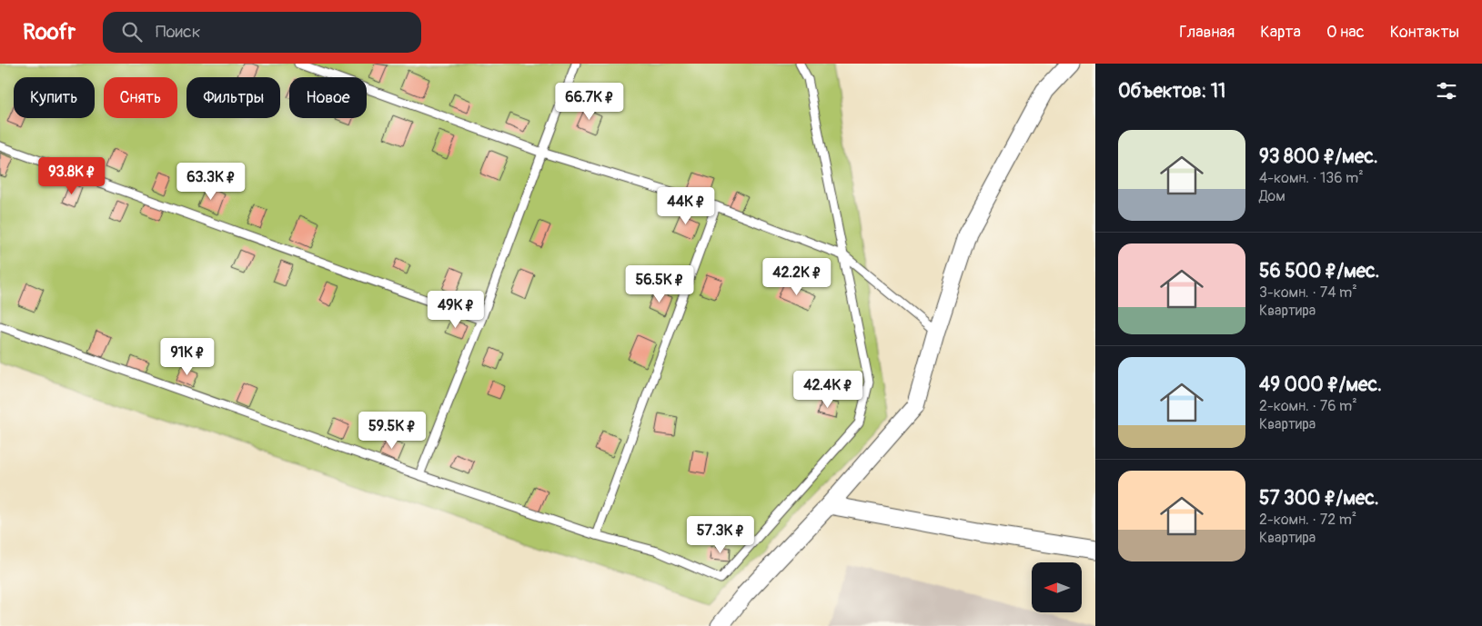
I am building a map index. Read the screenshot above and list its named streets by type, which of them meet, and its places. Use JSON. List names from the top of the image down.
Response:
{
  "north": "left",
  "page": {
    "header": "Roofr",
    "search": "Поиск",
    "nav": [
      "Главная",
      "Карта",
      "О нас",
      "Контакты"
    ],
    "heading": "Объектов: 11",
    "chip": [
      "Купить",
      "Снять",
      "Фильтры",
      "Новое"
    ],
    "price": [
      "66.7K ₽",
      "93.8K ₽",
      "63.3K ₽",
      "44K ₽",
      "42.2K ₽",
      "56.5K ₽",
      "49K ₽",
      "91K ₽",
      "42.4K ₽",
      "59.5K ₽",
      "57.3K ₽"
    ],
    "list": [
      {
        "name": "93 800 ₽/мес.",
        "note": "4-комн. · 136 m² · Дом"
      },
      {
        "name": "56 500 ₽/мес.",
        "note": "3-комн. · 74 m² · Квартира"
      },
      {
        "name": "49 000 ₽/мес.",
        "note": "2-комн. · 76 m² · Квартира"
      },
      {
        "name": "57 300 ₽/мес.",
        "note": "2-комн. · 72 m² · Квартира"
      }
    ]
  }
}
